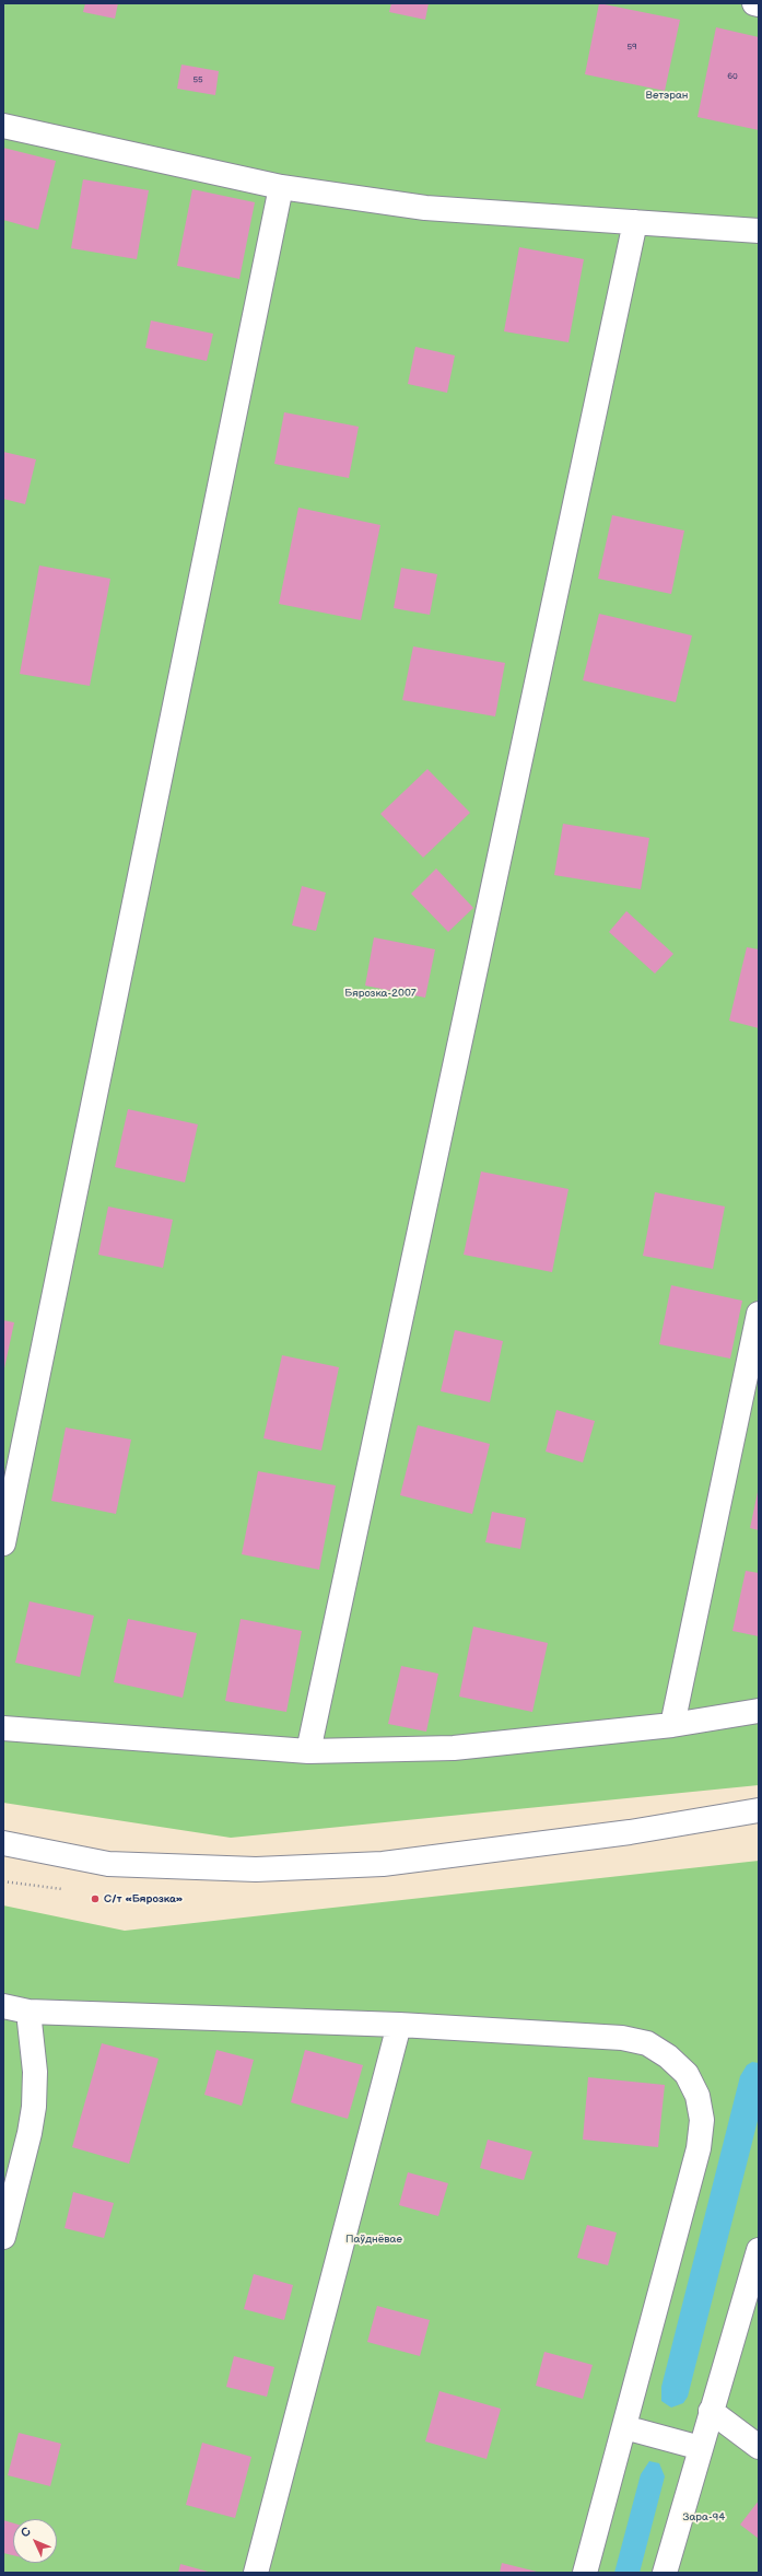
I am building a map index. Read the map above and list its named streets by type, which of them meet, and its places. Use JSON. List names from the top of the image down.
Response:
{
  "parks": [
    "Ветэран",
    "Бярозка-2007",
    "Паўднёвае",
    "Зара-94"
  ],
  "places": ["С/т «Бярозка»"],
  "house_numbers": ["59", "60", "55"],
  "north": "top left"
}
